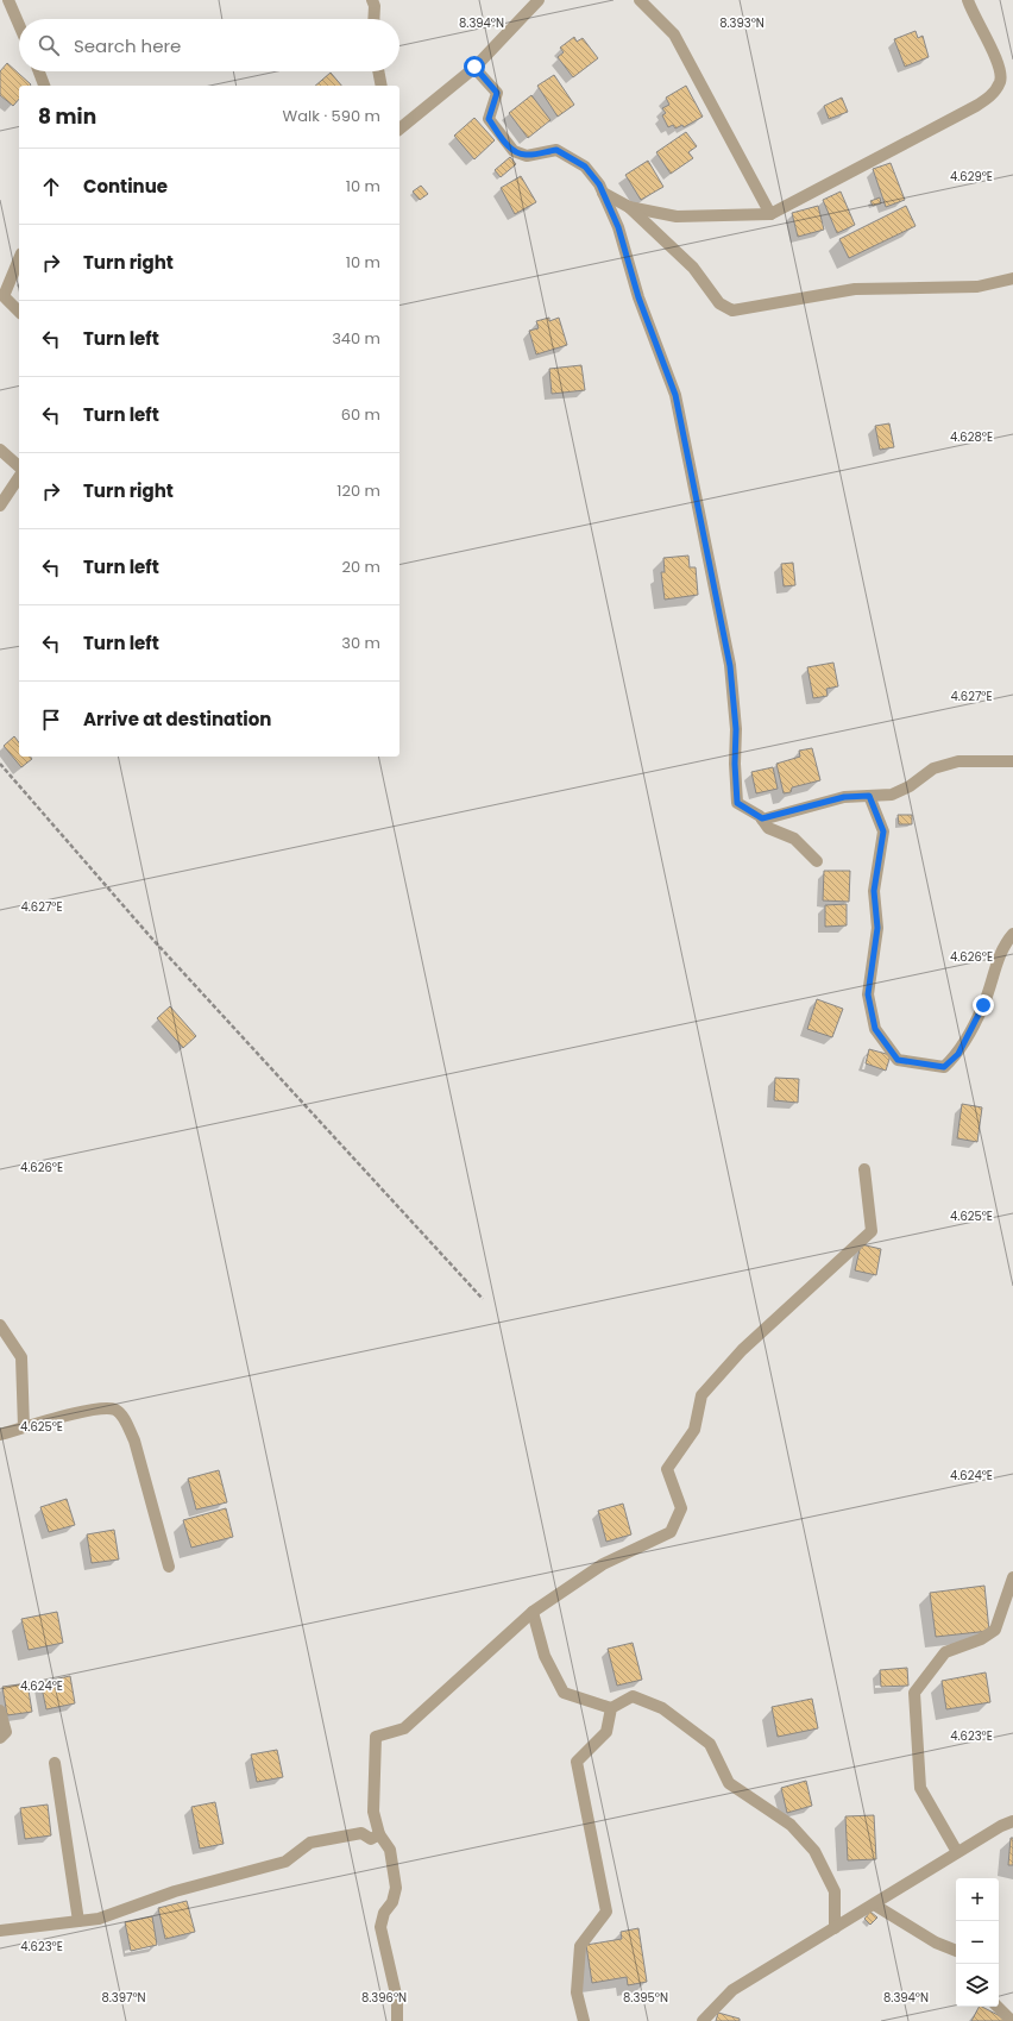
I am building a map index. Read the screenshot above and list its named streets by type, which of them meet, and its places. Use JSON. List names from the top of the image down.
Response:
{
  "page": {
    "search": "Search here",
    "heading": ["8 min", "Walk · 590 m"],
    "list": [
      ["Continue", "10 m"],
      ["Turn right", "10 m"],
      ["Turn left", "340 m"],
      ["Turn left", "60 m"],
      ["Turn right", "120 m"],
      ["Turn left", "20 m"],
      ["Turn left", "30 m"],
      "Arrive at destination"
    ],
    "map_buttons": ["+", "−"]
  },
  "coordinates": [
    "8.394°N",
    "8.393°N",
    "4.629°E",
    "4.628°E",
    "4.627°E",
    "4.626°E",
    "4.625°E",
    "4.624°E",
    "4.623°E",
    "8.397°N",
    "8.396°N",
    "8.395°N"
  ]
}
